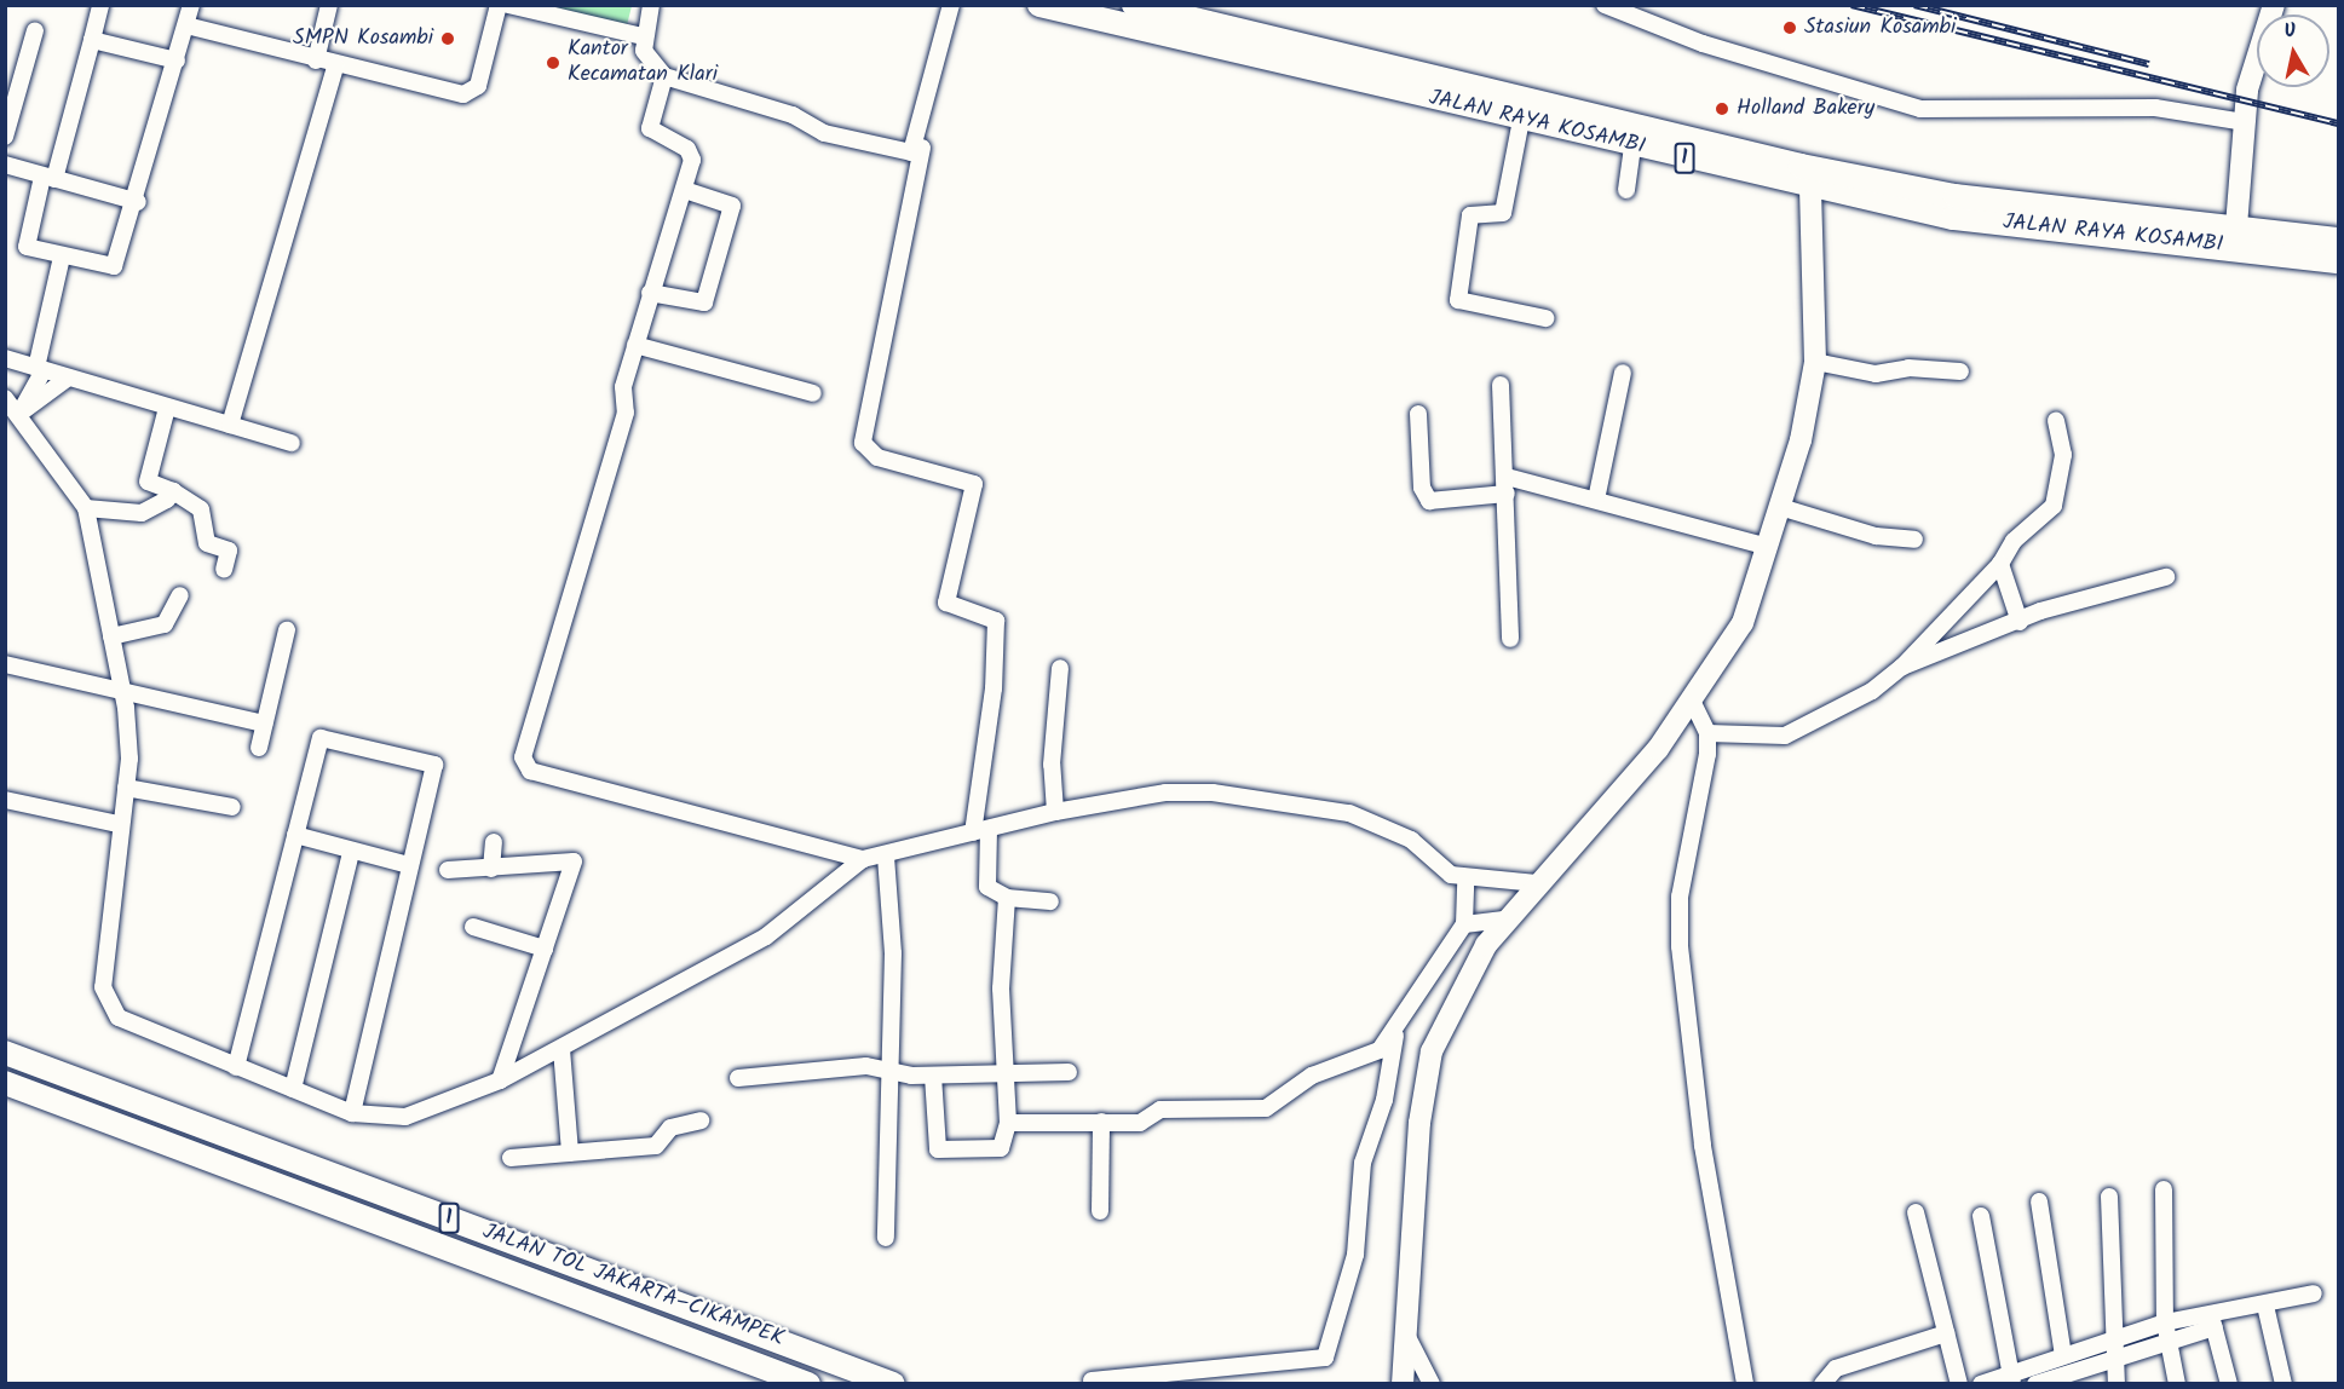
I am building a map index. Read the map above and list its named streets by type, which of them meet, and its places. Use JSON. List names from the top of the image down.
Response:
{
  "streets": {
    "highway": ["JALAN RAYA KOSAMBI", "1", "JALAN TOL JAKARTA–CIKAMPEK"]
  },
  "places": [
    "Stasiun Kosambi",
    "SMPN Kosambi",
    "Kantor Kecamatan Klari",
    "Holland Bakery"
  ],
  "north": "top"
}
